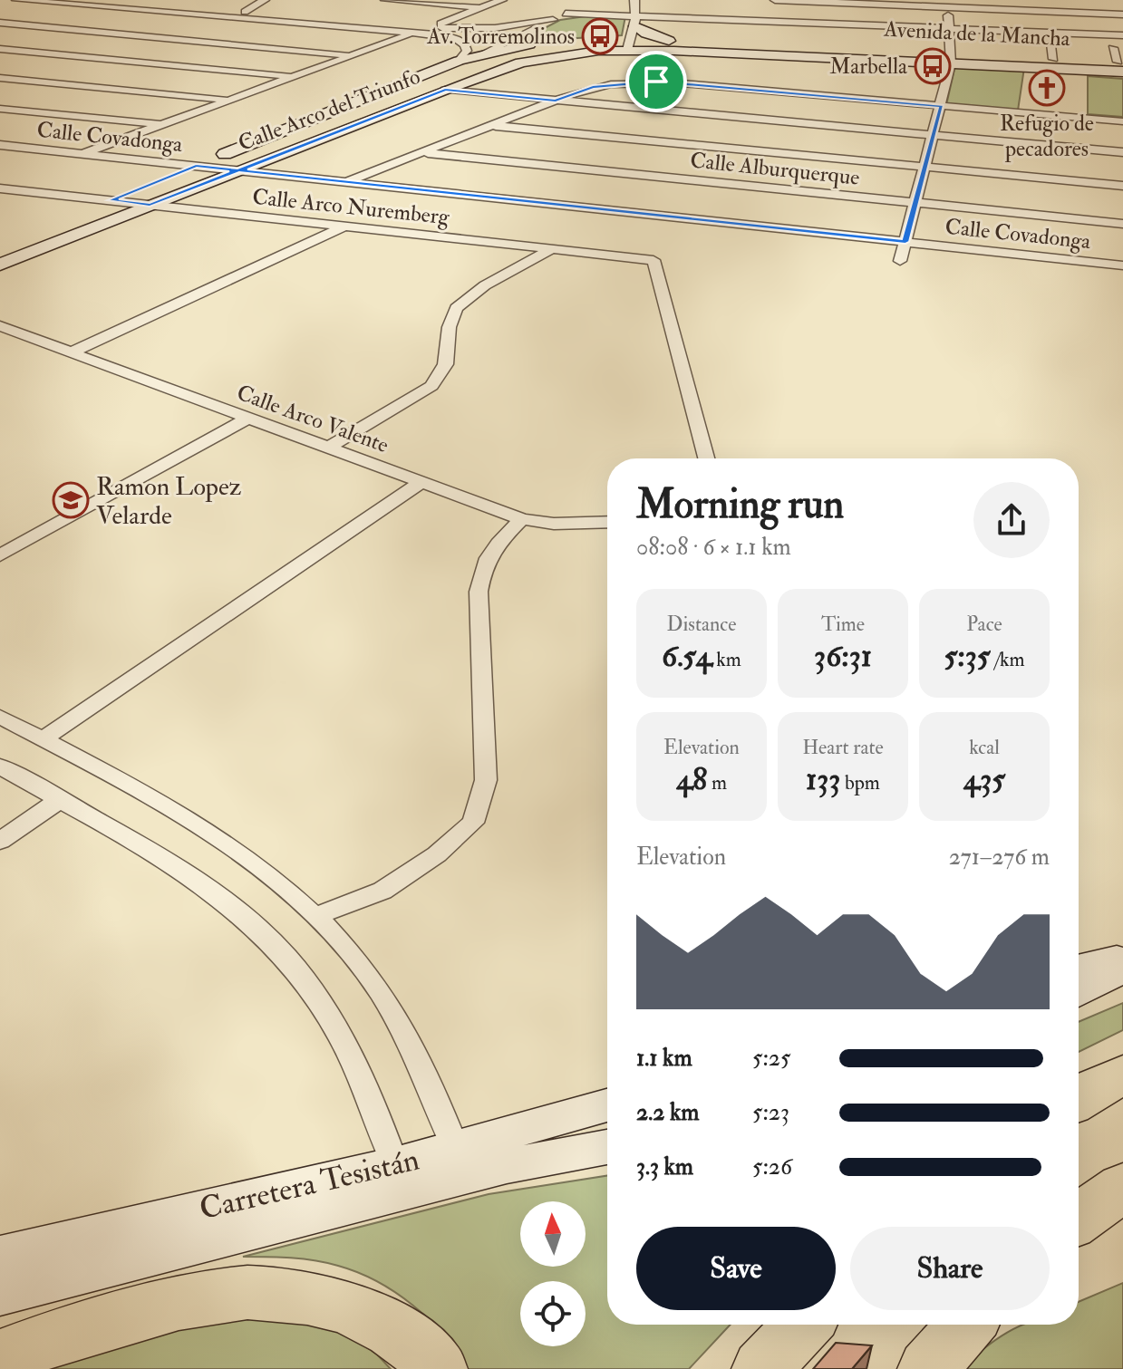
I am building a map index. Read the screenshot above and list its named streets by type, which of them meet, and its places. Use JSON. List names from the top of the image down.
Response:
{
  "streets": {
    "street": [
      "Avenida de la Mancha",
      "Calle Arco del Triunfo",
      "Calle Covadonga",
      "Calle Alburquerque",
      "Calle Arco Nuremberg",
      "Calle Arco Valente",
      "Carretera Tesistán"
    ]
  },
  "crossings": [
    ["Avenida de la Mancha", "Calle Arco del Triunfo"],
    ["Calle Arco del Triunfo", "Calle Covadonga"],
    ["Calle Arco del Triunfo", "Calle Arco Nuremberg"]
  ],
  "places": {
    "bus stop": ["Av. Torremolinos", "Marbella"],
    "church": ["Refugio de pecadores"],
    "school or university": ["Ramon Lopez Velarde"]
  },
  "north": "top",
  "page": {
    "heading": ["Morning run", "08:08 · 6 × 1.1 km"],
    "stats": [
      ["Distance", "6.54 km"],
      ["Time", "36:31"],
      ["Pace", "5:35 /km"],
      ["Elevation", "48 m"],
      ["Heart rate", "133 bpm"],
      ["kcal", "435"]
    ],
    "chart": ["Elevation", "271–276 m"],
    "list": [
      {
        "name": "1.1 km",
        "note": "5:25"
      },
      {
        "name": "2.2 km",
        "note": "5:23"
      },
      {
        "name": "3.3 km",
        "note": "5:26"
      }
    ],
    "buttons": ["Save", "Share"]
  }
}
